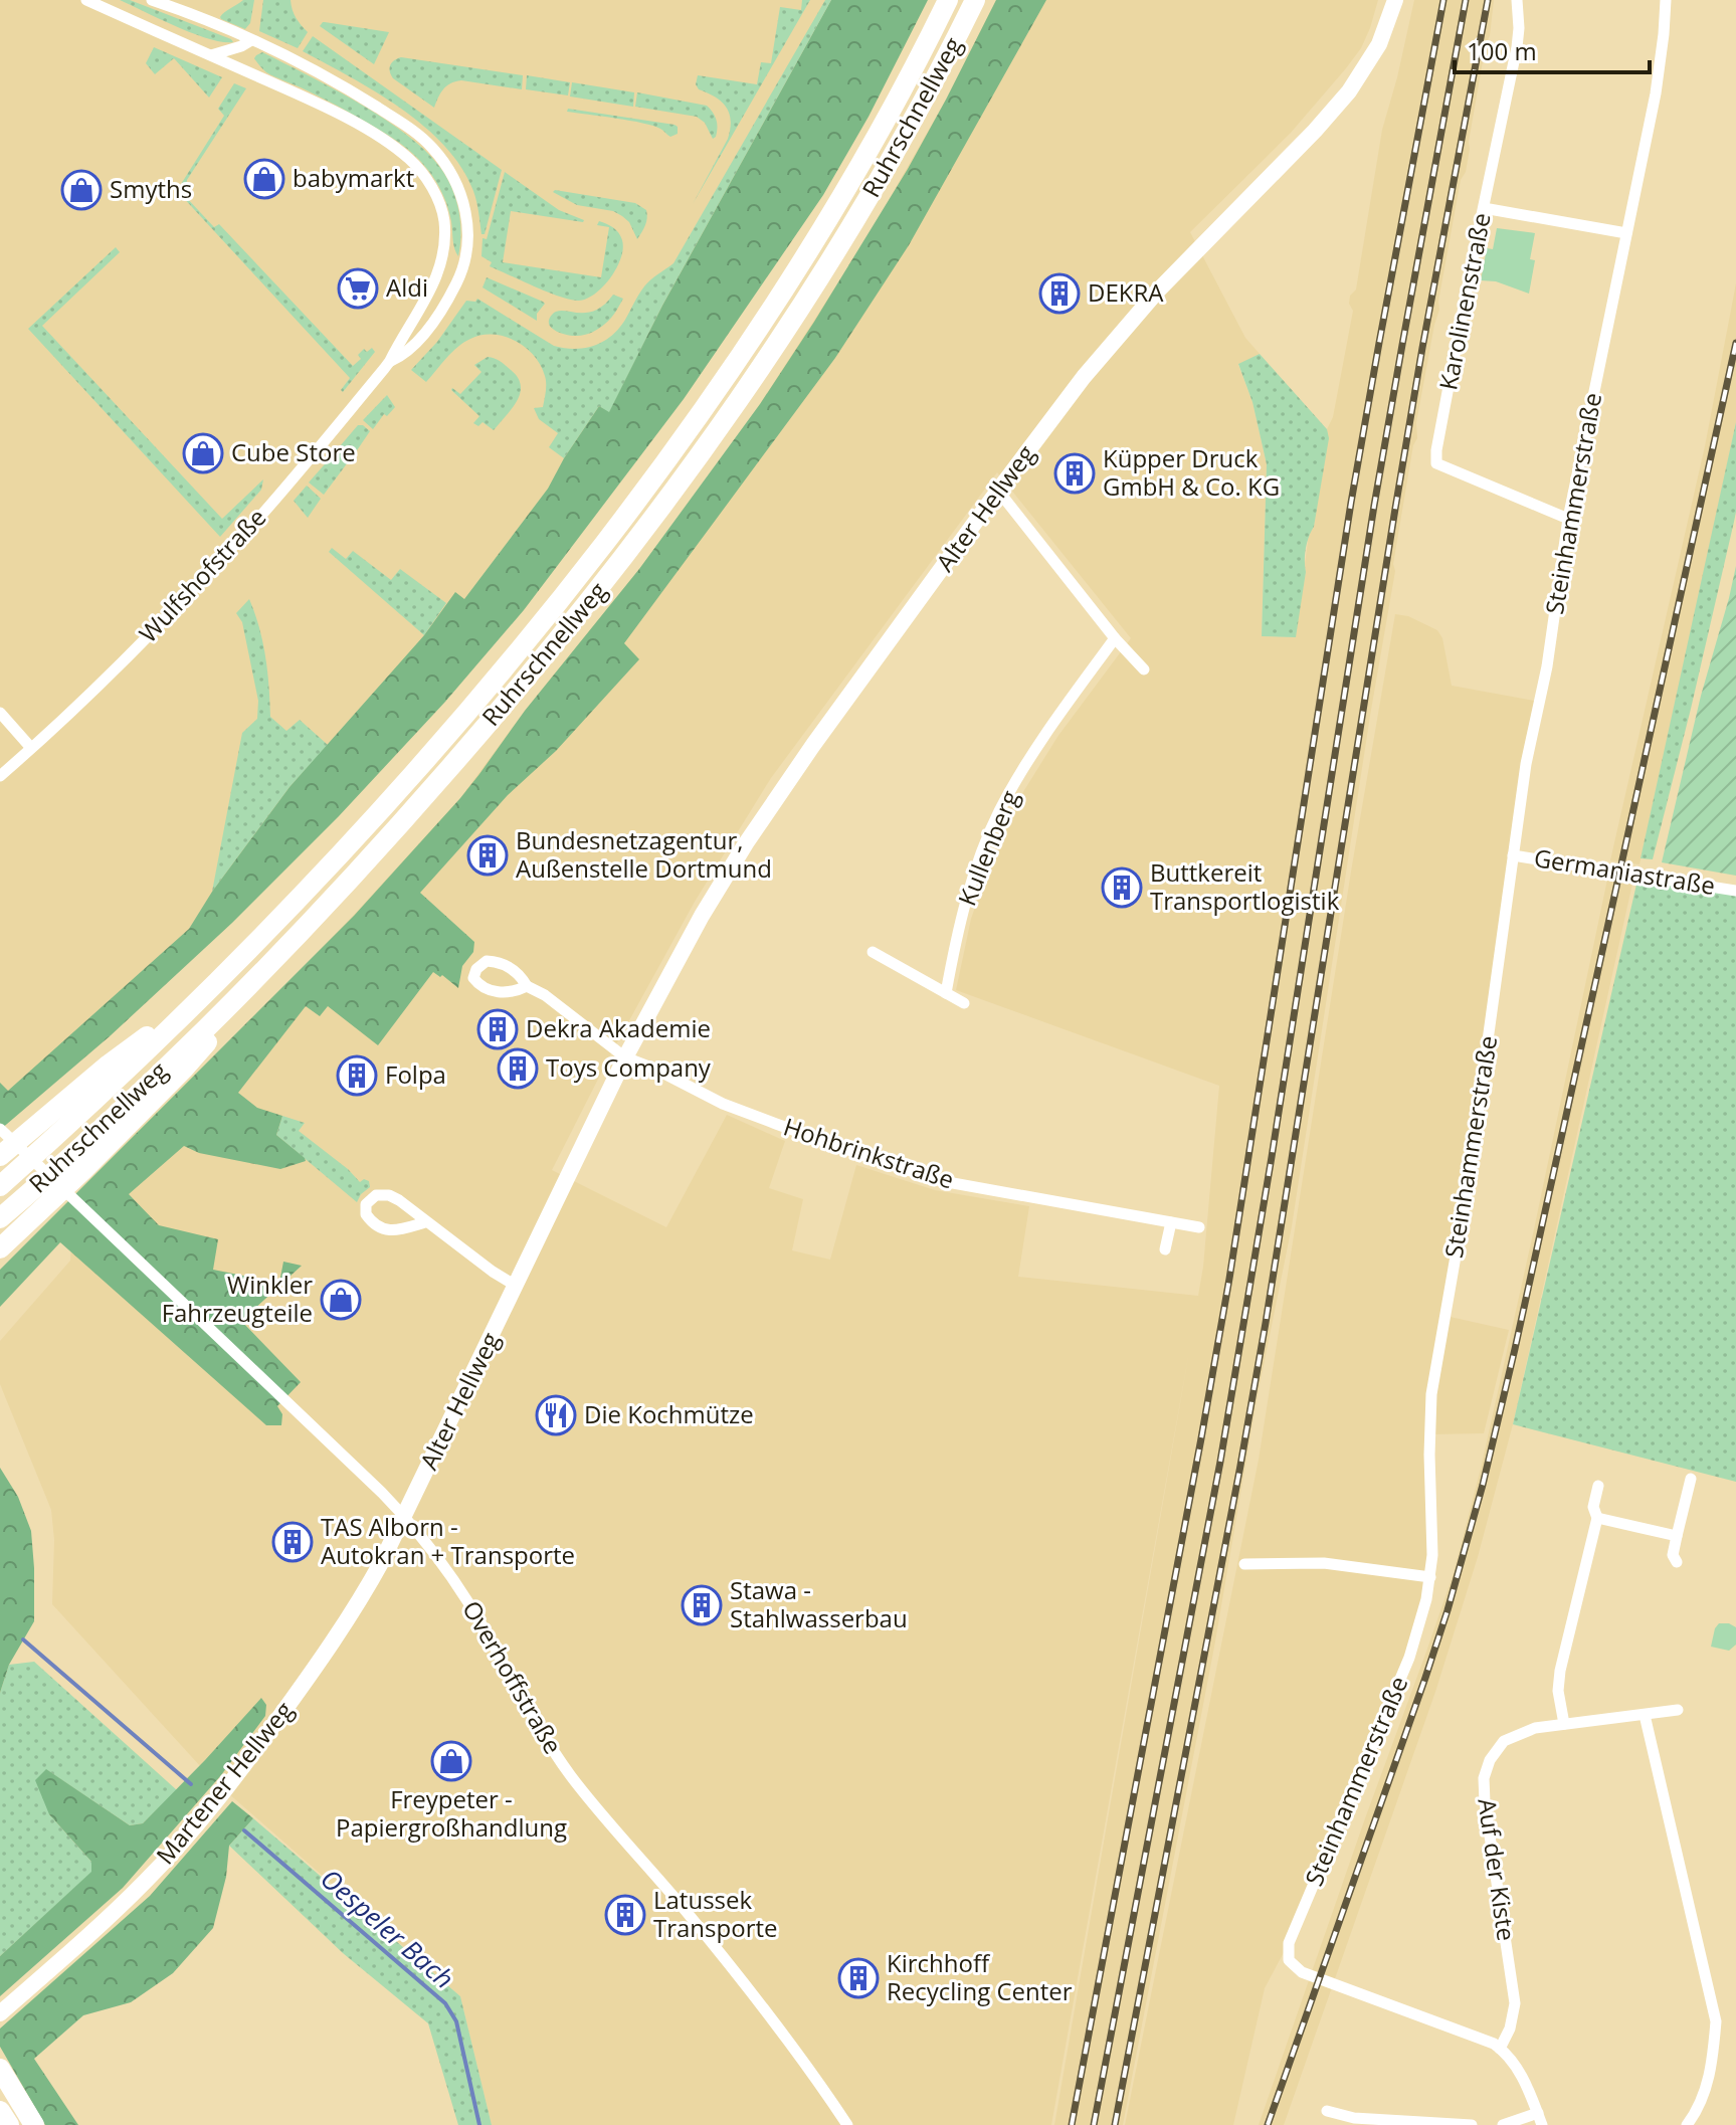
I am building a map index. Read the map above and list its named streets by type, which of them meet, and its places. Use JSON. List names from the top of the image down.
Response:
{
  "streets": {
    "highway": ["Ruhrschnellweg"],
    "street": [
      "Karolinenstraße",
      "Steinhammerstraße",
      "Alter Hellweg",
      "Wulfshofstraße",
      "Kullenberg",
      "Germaniastraße",
      "Hohbrinkstraße",
      "Overhoffstraße",
      "Martener Hellweg",
      "Auf der Kiste"
    ]
  },
  "crossings": [
    ["Karolinenstraße", "Steinhammerstraße"],
    ["Steinhammerstraße", "Germaniastraße"],
    ["Steinhammerstraße", "Auf der Kiste"],
    ["Alter Hellweg", "Hohbrinkstraße"],
    ["Alter Hellweg", "Overhoffstraße"],
    ["Alter Hellweg", "Martener Hellweg"],
    ["Overhoffstraße", "Martener Hellweg"]
  ],
  "water": ["Oespeler Bach"],
  "places": {
    "shop": [
      "babymarkt",
      "Smyths",
      "Cube Store",
      "Winkler Fahrzeugteile",
      "Freypeter - Papiergroßhandlung"
    ],
    "supermarket": ["Aldi"],
    "building": [
      "DEKRA",
      "Küpper Druck GmbH & Co. KG",
      "Bundesnetzagentur, Außenstelle Dortmund",
      "Buttkereit Transportlogistik",
      "Dekra Akademie",
      "Toys Company",
      "Folpa",
      "TAS Alborn - Autokran + Transporte",
      "Stawa - Stahlwasserbau",
      "Latussek Transporte",
      "Kirchhoff Recycling Center"
    ],
    "restaurant": ["Die Kochmütze"]
  },
  "scale_bar": "100 m"
}
